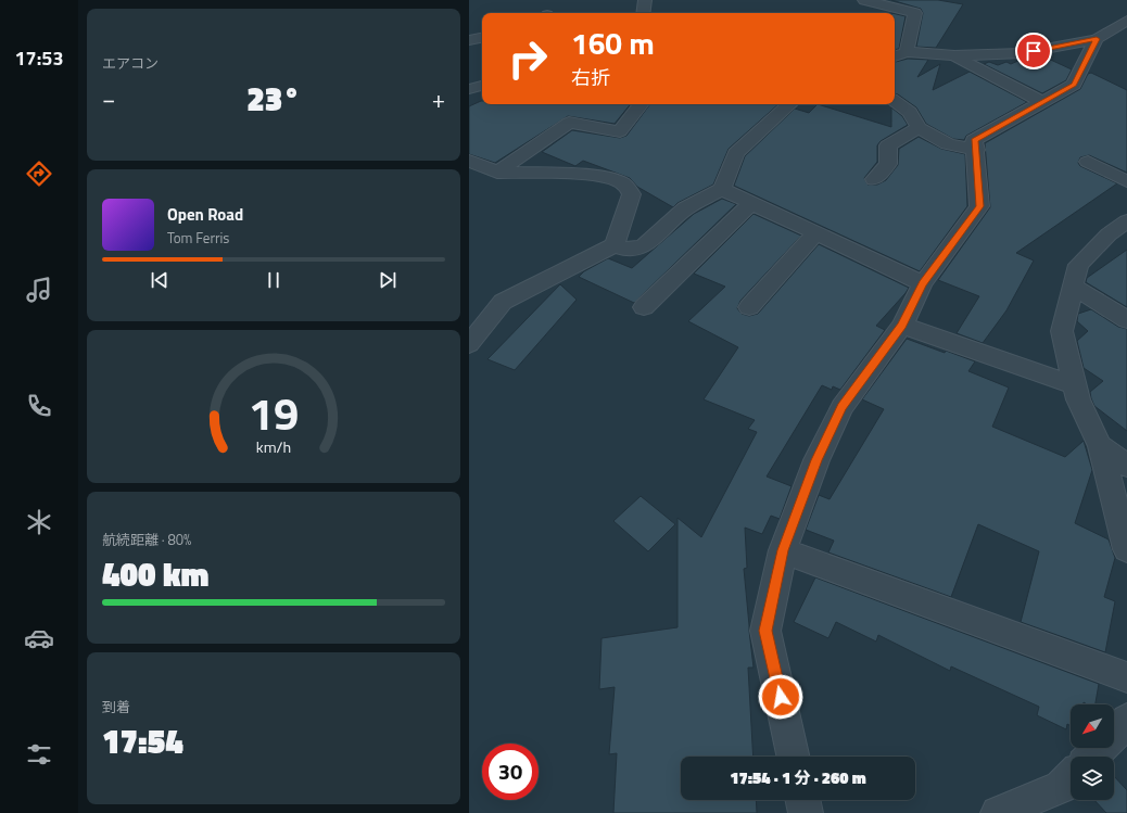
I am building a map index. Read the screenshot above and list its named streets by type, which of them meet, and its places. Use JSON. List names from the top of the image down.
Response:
{
  "north": "bottom left",
  "page": {
    "tabs": "17:53",
    "tile": [
      "エアコン",
      ["航続距離 · 80%", "400 km"],
      ["到着", "17:54"]
    ],
    "turn": ["160 m", "右折"],
    "heat": ["−", "23°", "+"],
    "song": ["Open Road", "Tom Ferris"],
    "limit": "30",
    "trip": "17:54 · 1 分 · 260 m",
    "gauge": ["19", "km/h"]
  }
}
